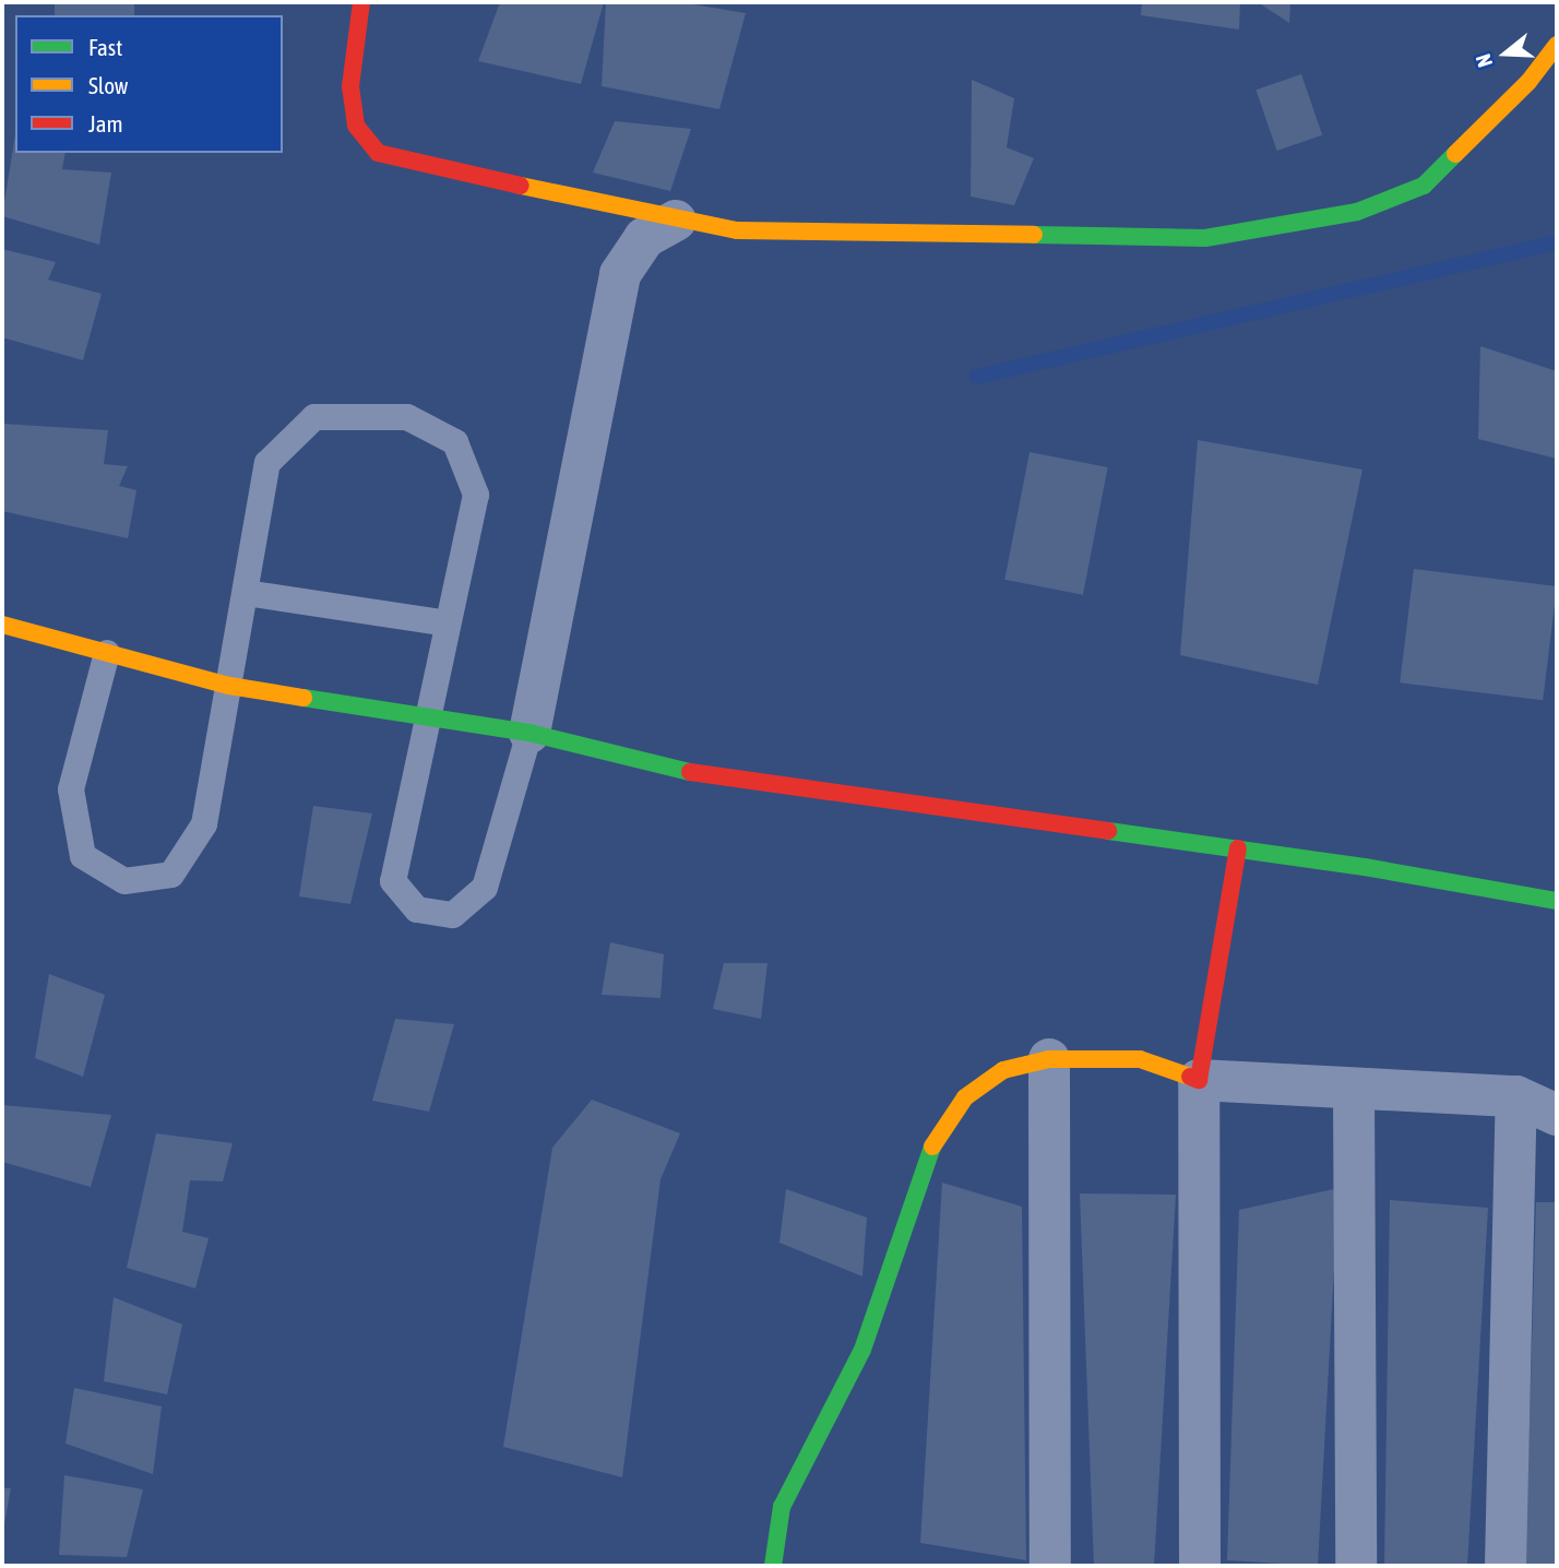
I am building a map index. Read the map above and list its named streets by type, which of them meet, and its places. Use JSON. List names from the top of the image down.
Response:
{
  "legend": ["Fast", "Slow", "Jam"],
  "north": "left"
}
